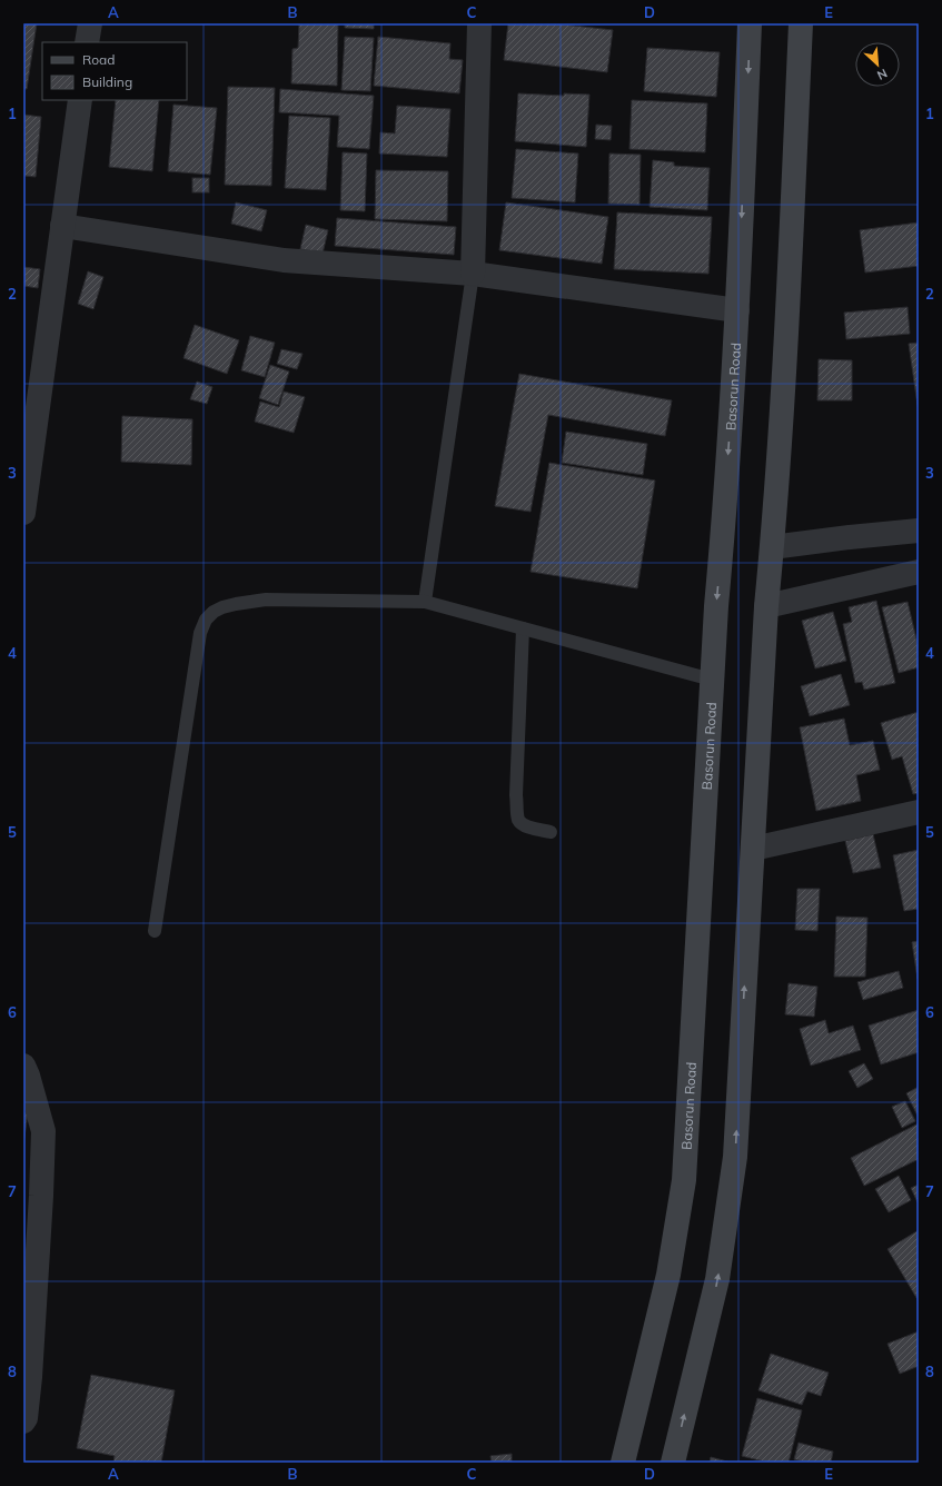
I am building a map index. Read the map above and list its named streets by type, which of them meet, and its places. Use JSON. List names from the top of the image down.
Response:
{
  "streets": {
    "main road": ["Basorun Road"]
  },
  "legend": ["Road", "Building"],
  "north": "bottom right",
  "grid": {
    "columns": [
      "A",
      "B",
      "C",
      "D",
      "E"
    ],
    "rows": [
      "1",
      "2",
      "3",
      "4",
      "5",
      "6",
      "7",
      "8"
    ]
  }
}
